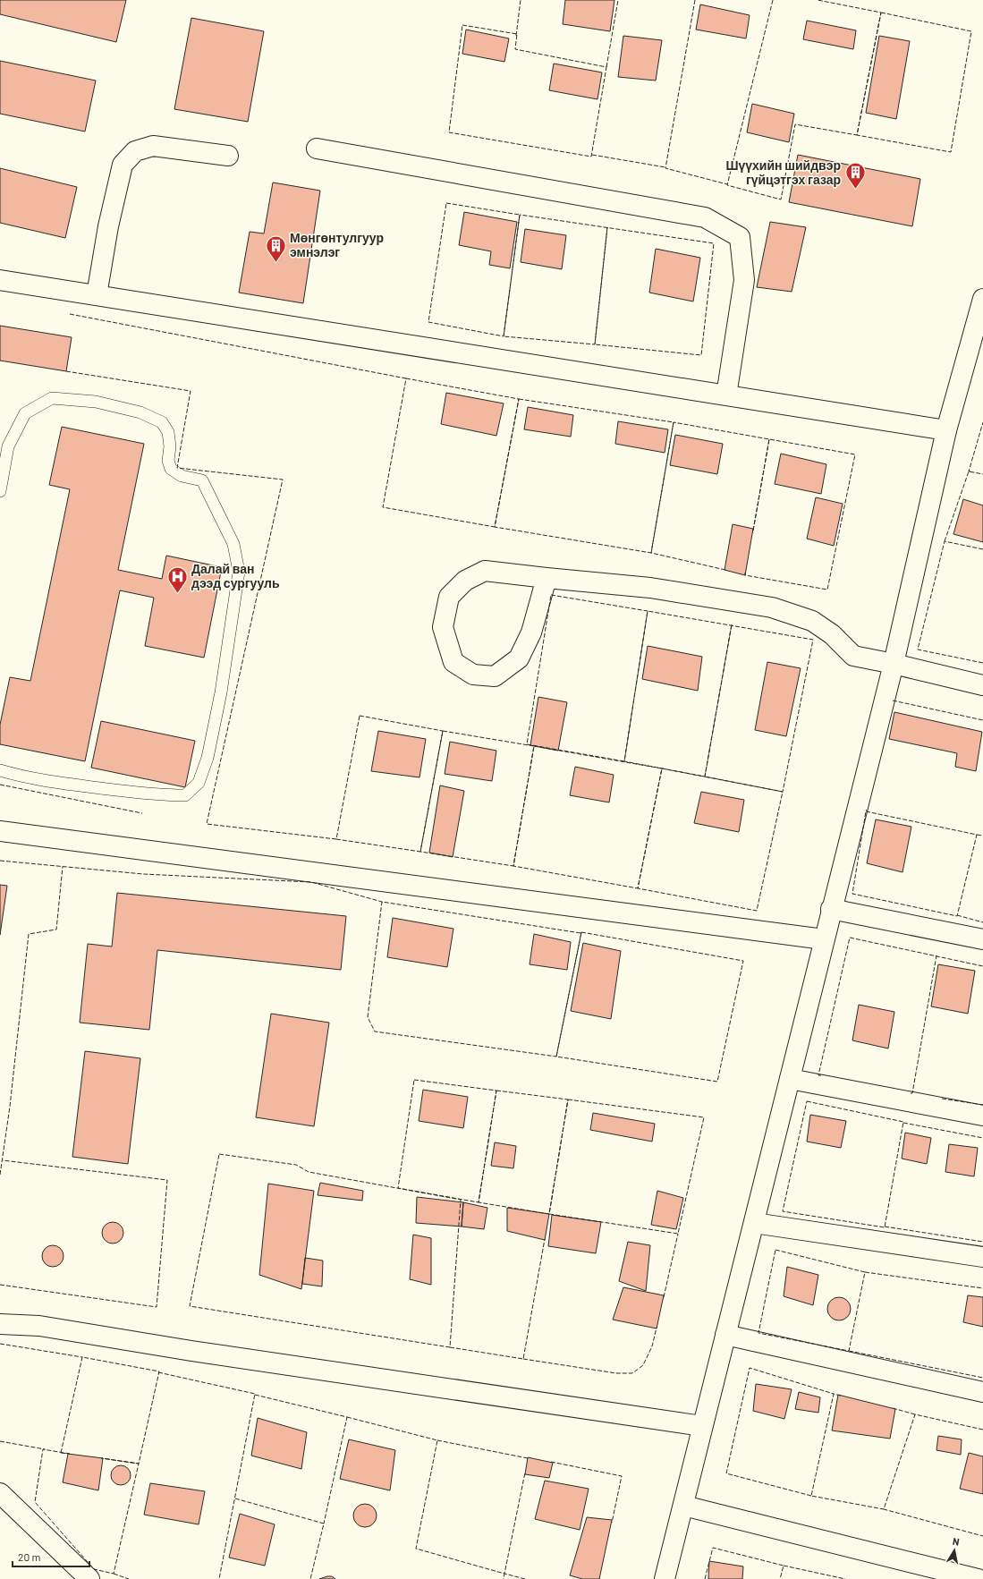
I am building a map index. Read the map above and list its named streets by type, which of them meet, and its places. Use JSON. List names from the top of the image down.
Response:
{
  "places": {
    "building": ["Шүүхийн шийдвэр гүйцэтгэх газар", "Мөнгөнтулгуур эмнэлэг"],
    "hospital": ["Далай ван дээд сургууль"]
  },
  "scale_bar": "20 m",
  "north": "top"
}
